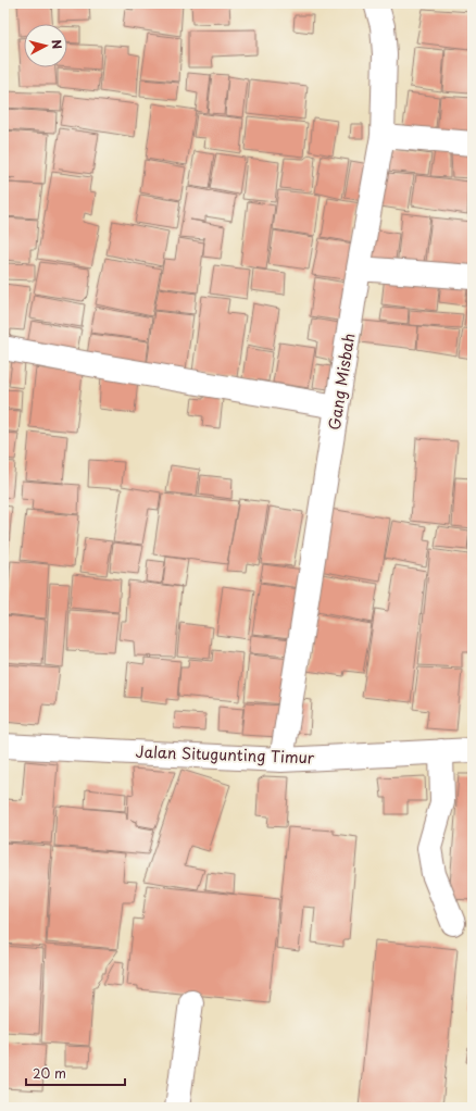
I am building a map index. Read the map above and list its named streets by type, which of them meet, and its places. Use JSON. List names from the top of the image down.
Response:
{
  "streets": {
    "street": ["Gang Misbah", "Jalan Situgunting Timur"]
  },
  "crossings": [
    ["Gang Misbah", "Jalan Situgunting Timur"]
  ],
  "scale_bar": "20 m",
  "north": "right"
}
